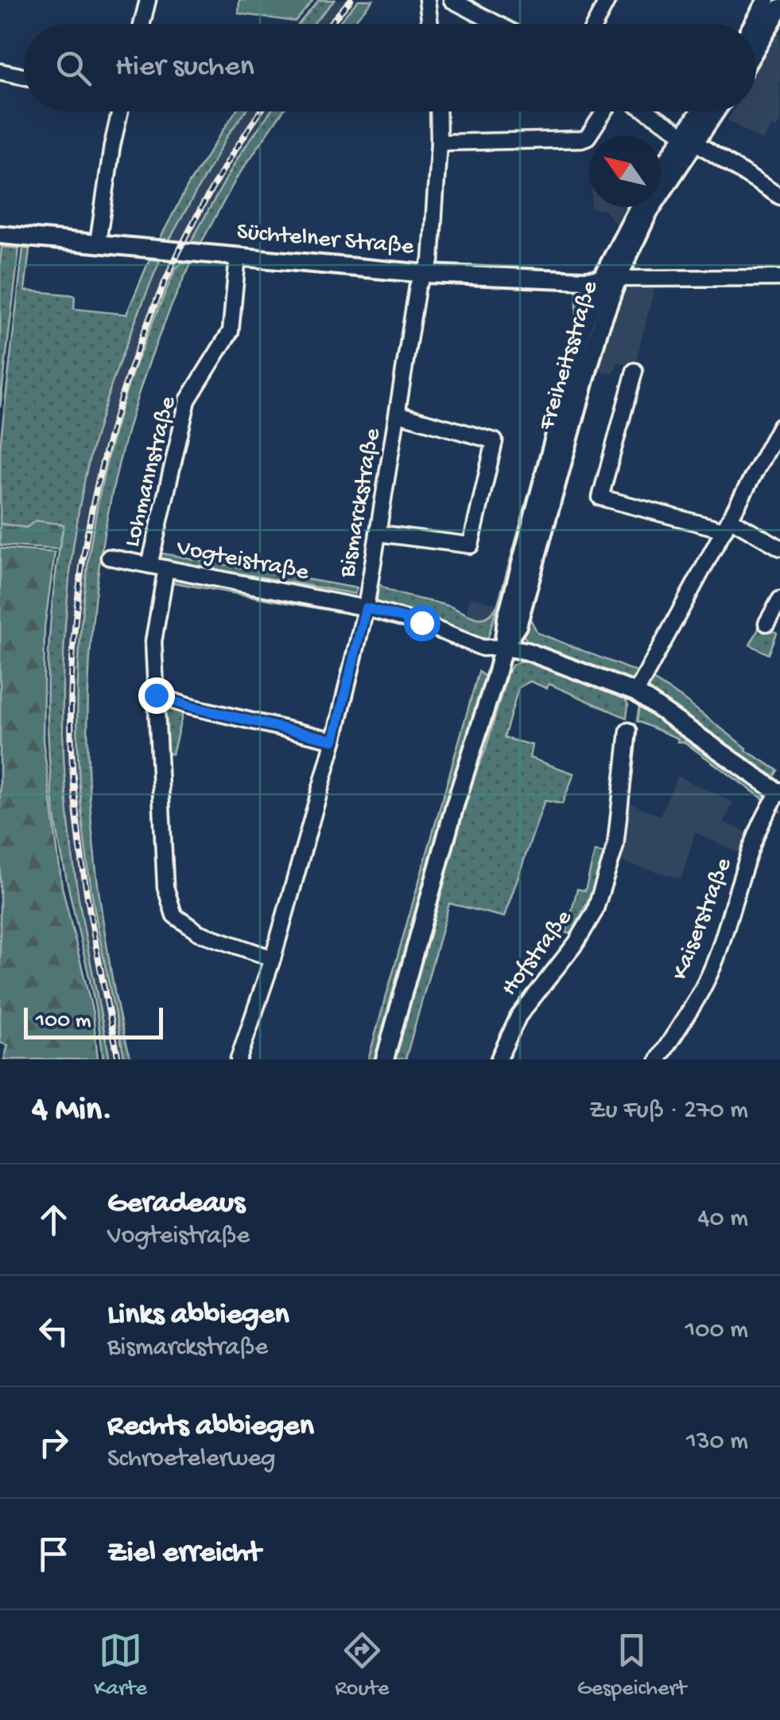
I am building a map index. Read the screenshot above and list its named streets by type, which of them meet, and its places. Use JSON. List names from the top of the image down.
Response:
{
  "streets": {
    "main road": ["Süchtelner Straße", "Freiheitsstraße"],
    "street": [
      "Lohmannstraße",
      "Bismarckstraße",
      "Vogteistraße",
      "Kaiserstraße",
      "Hofstraße"
    ]
  },
  "crossings": [
    ["Süchtelner Straße", "Freiheitsstraße"],
    ["Süchtelner Straße", "Lohmannstraße"],
    ["Süchtelner Straße", "Bismarckstraße"],
    ["Freiheitsstraße", "Vogteistraße"],
    ["Lohmannstraße", "Vogteistraße"],
    ["Bismarckstraße", "Vogteistraße"]
  ],
  "scale_bar": "100 m",
  "north": "top left",
  "page": {
    "search": "Hier suchen",
    "scale": "100 m",
    "heading": ["4 Min.", "Zu Fuß · 270 m"],
    "list": [
      ["Geradeaus", "Vogteistraße", "40 m"],
      ["Links abbiegen", "Bismarckstraße", "100 m"],
      ["Rechts abbiegen", "Schroetelerweg", "130 m"],
      "Ziel erreicht"
    ],
    "nav": ["Karte", "Route", "Gespeichert"]
  }
}
